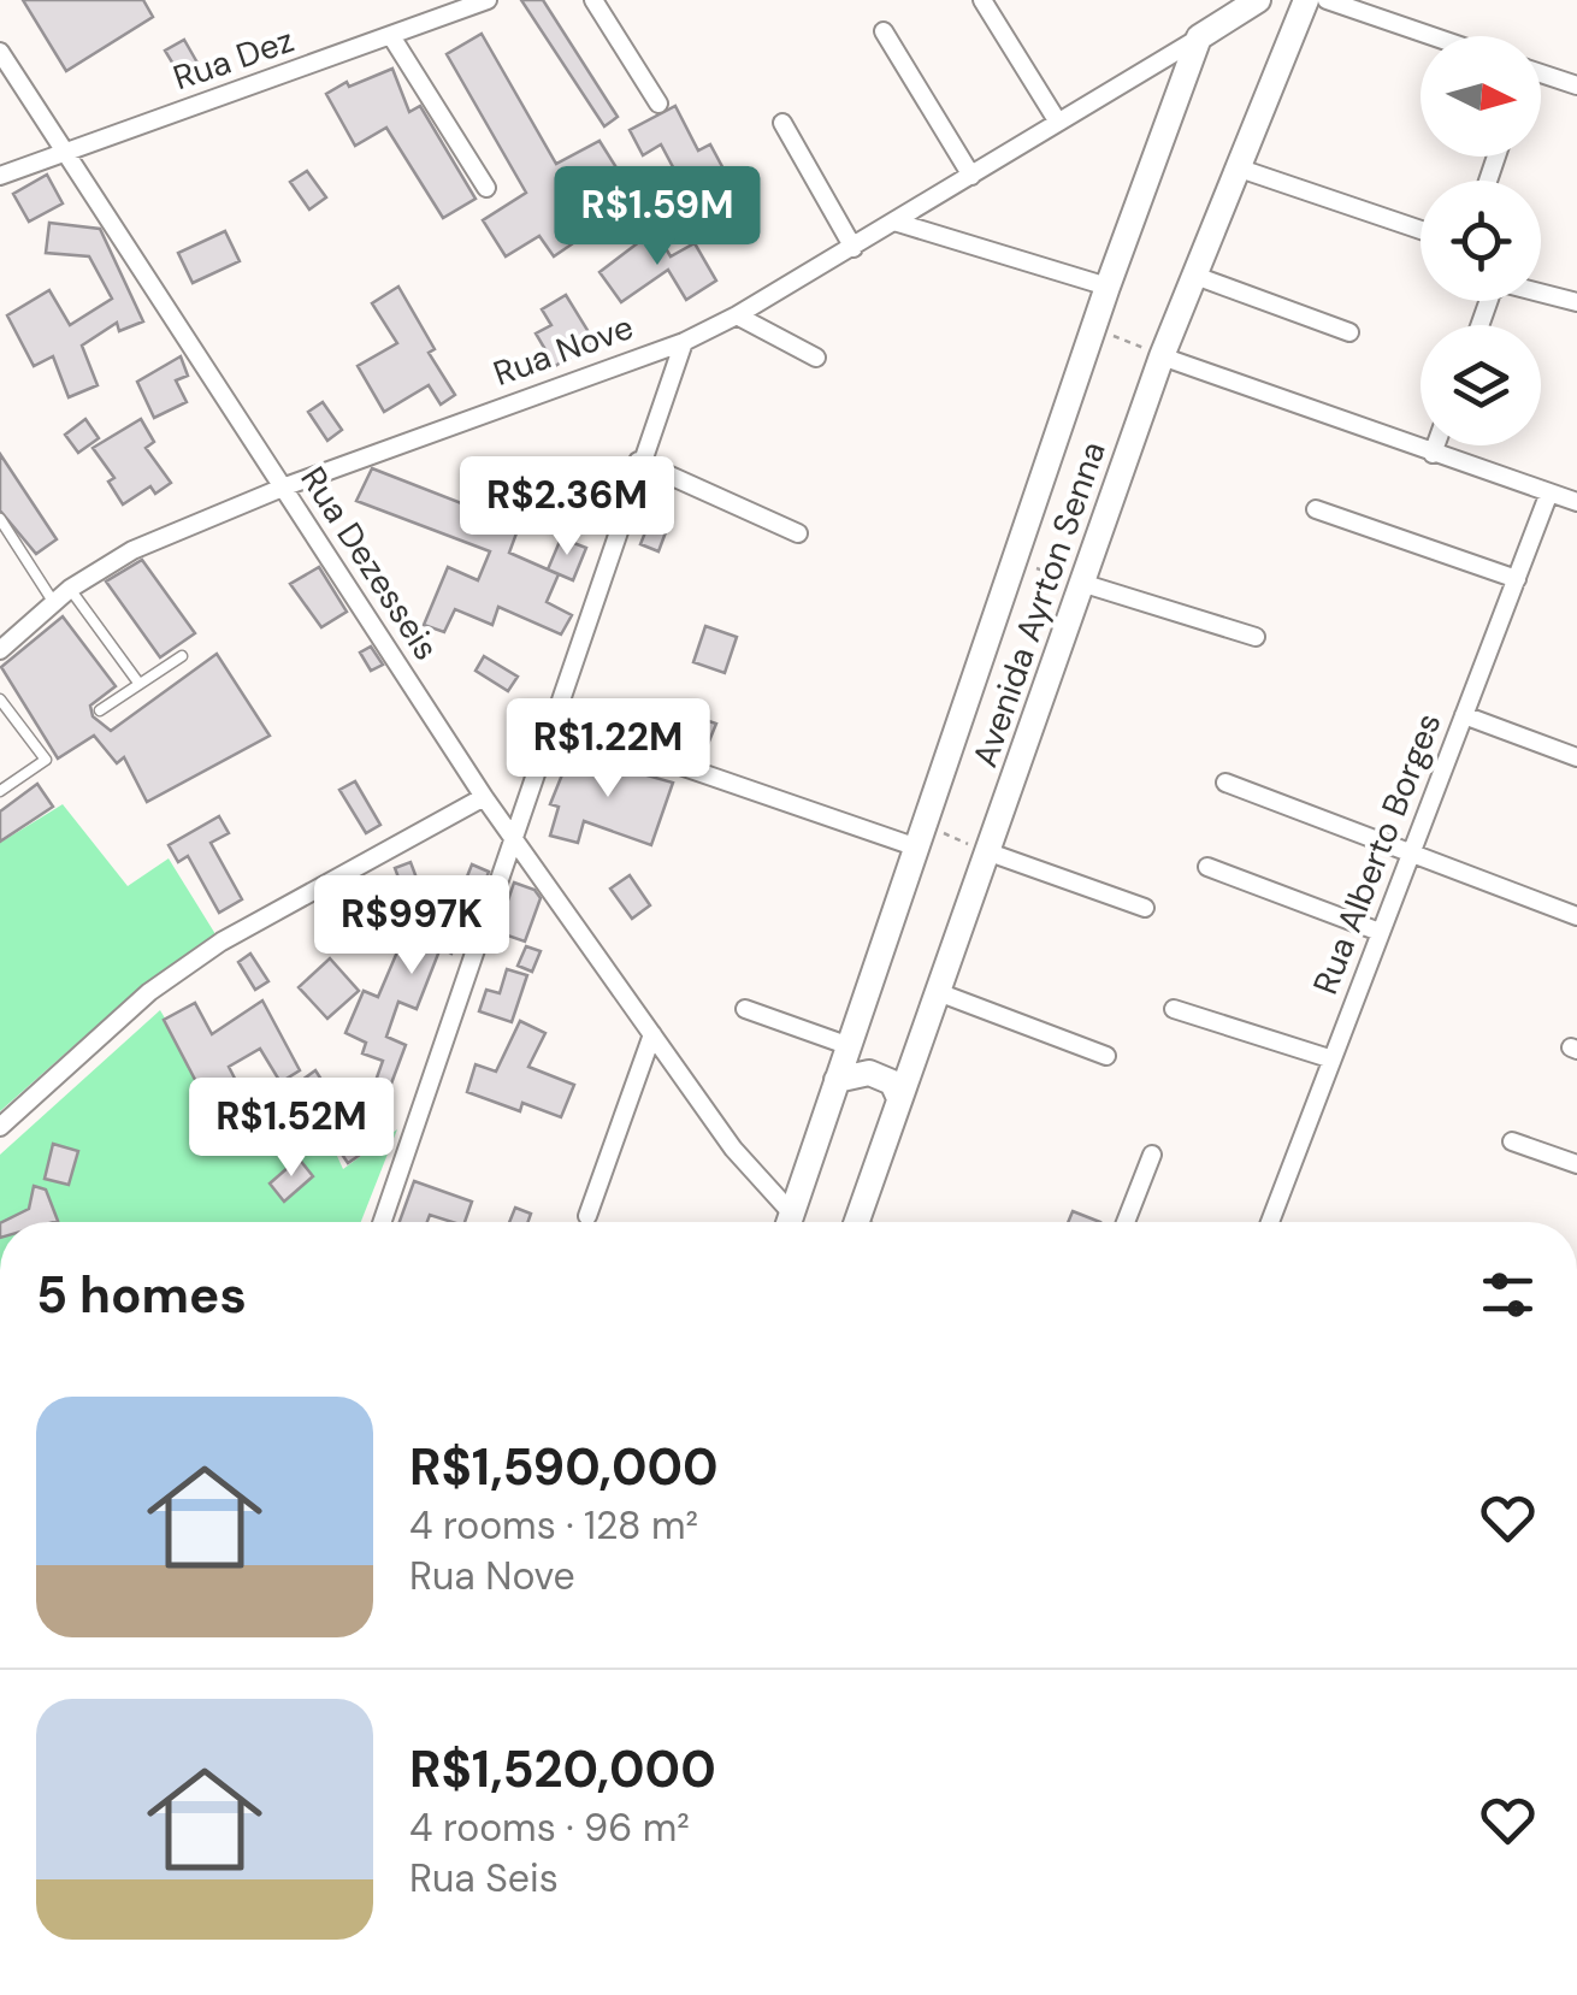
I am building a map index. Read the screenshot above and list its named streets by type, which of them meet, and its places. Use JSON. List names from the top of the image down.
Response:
{
  "streets": {
    "street": [
      "Rua Dez",
      "Rua Nove",
      "Rua Dezesseis",
      "Avenida Ayrton Senna",
      "Rua Alberto Borges"
    ]
  },
  "crossings": [
    ["Rua Dez", "Rua Dezesseis"],
    ["Rua Nove", "Rua Dezesseis"],
    ["Rua Nove", "Avenida Ayrton Senna"]
  ],
  "north": "right",
  "page": {
    "price": [
      "R$1.59M",
      "R$2.36M",
      "R$1.22M",
      "R$997K",
      "R$1.52M"
    ],
    "heading": "5 homes",
    "list": [
      {
        "name": "R$1,590,000",
        "note": "4 rooms · 128 m² · Rua Nove"
      },
      {
        "name": "R$1,520,000",
        "note": "4 rooms · 96 m² · Rua Seis"
      }
    ]
  }
}
